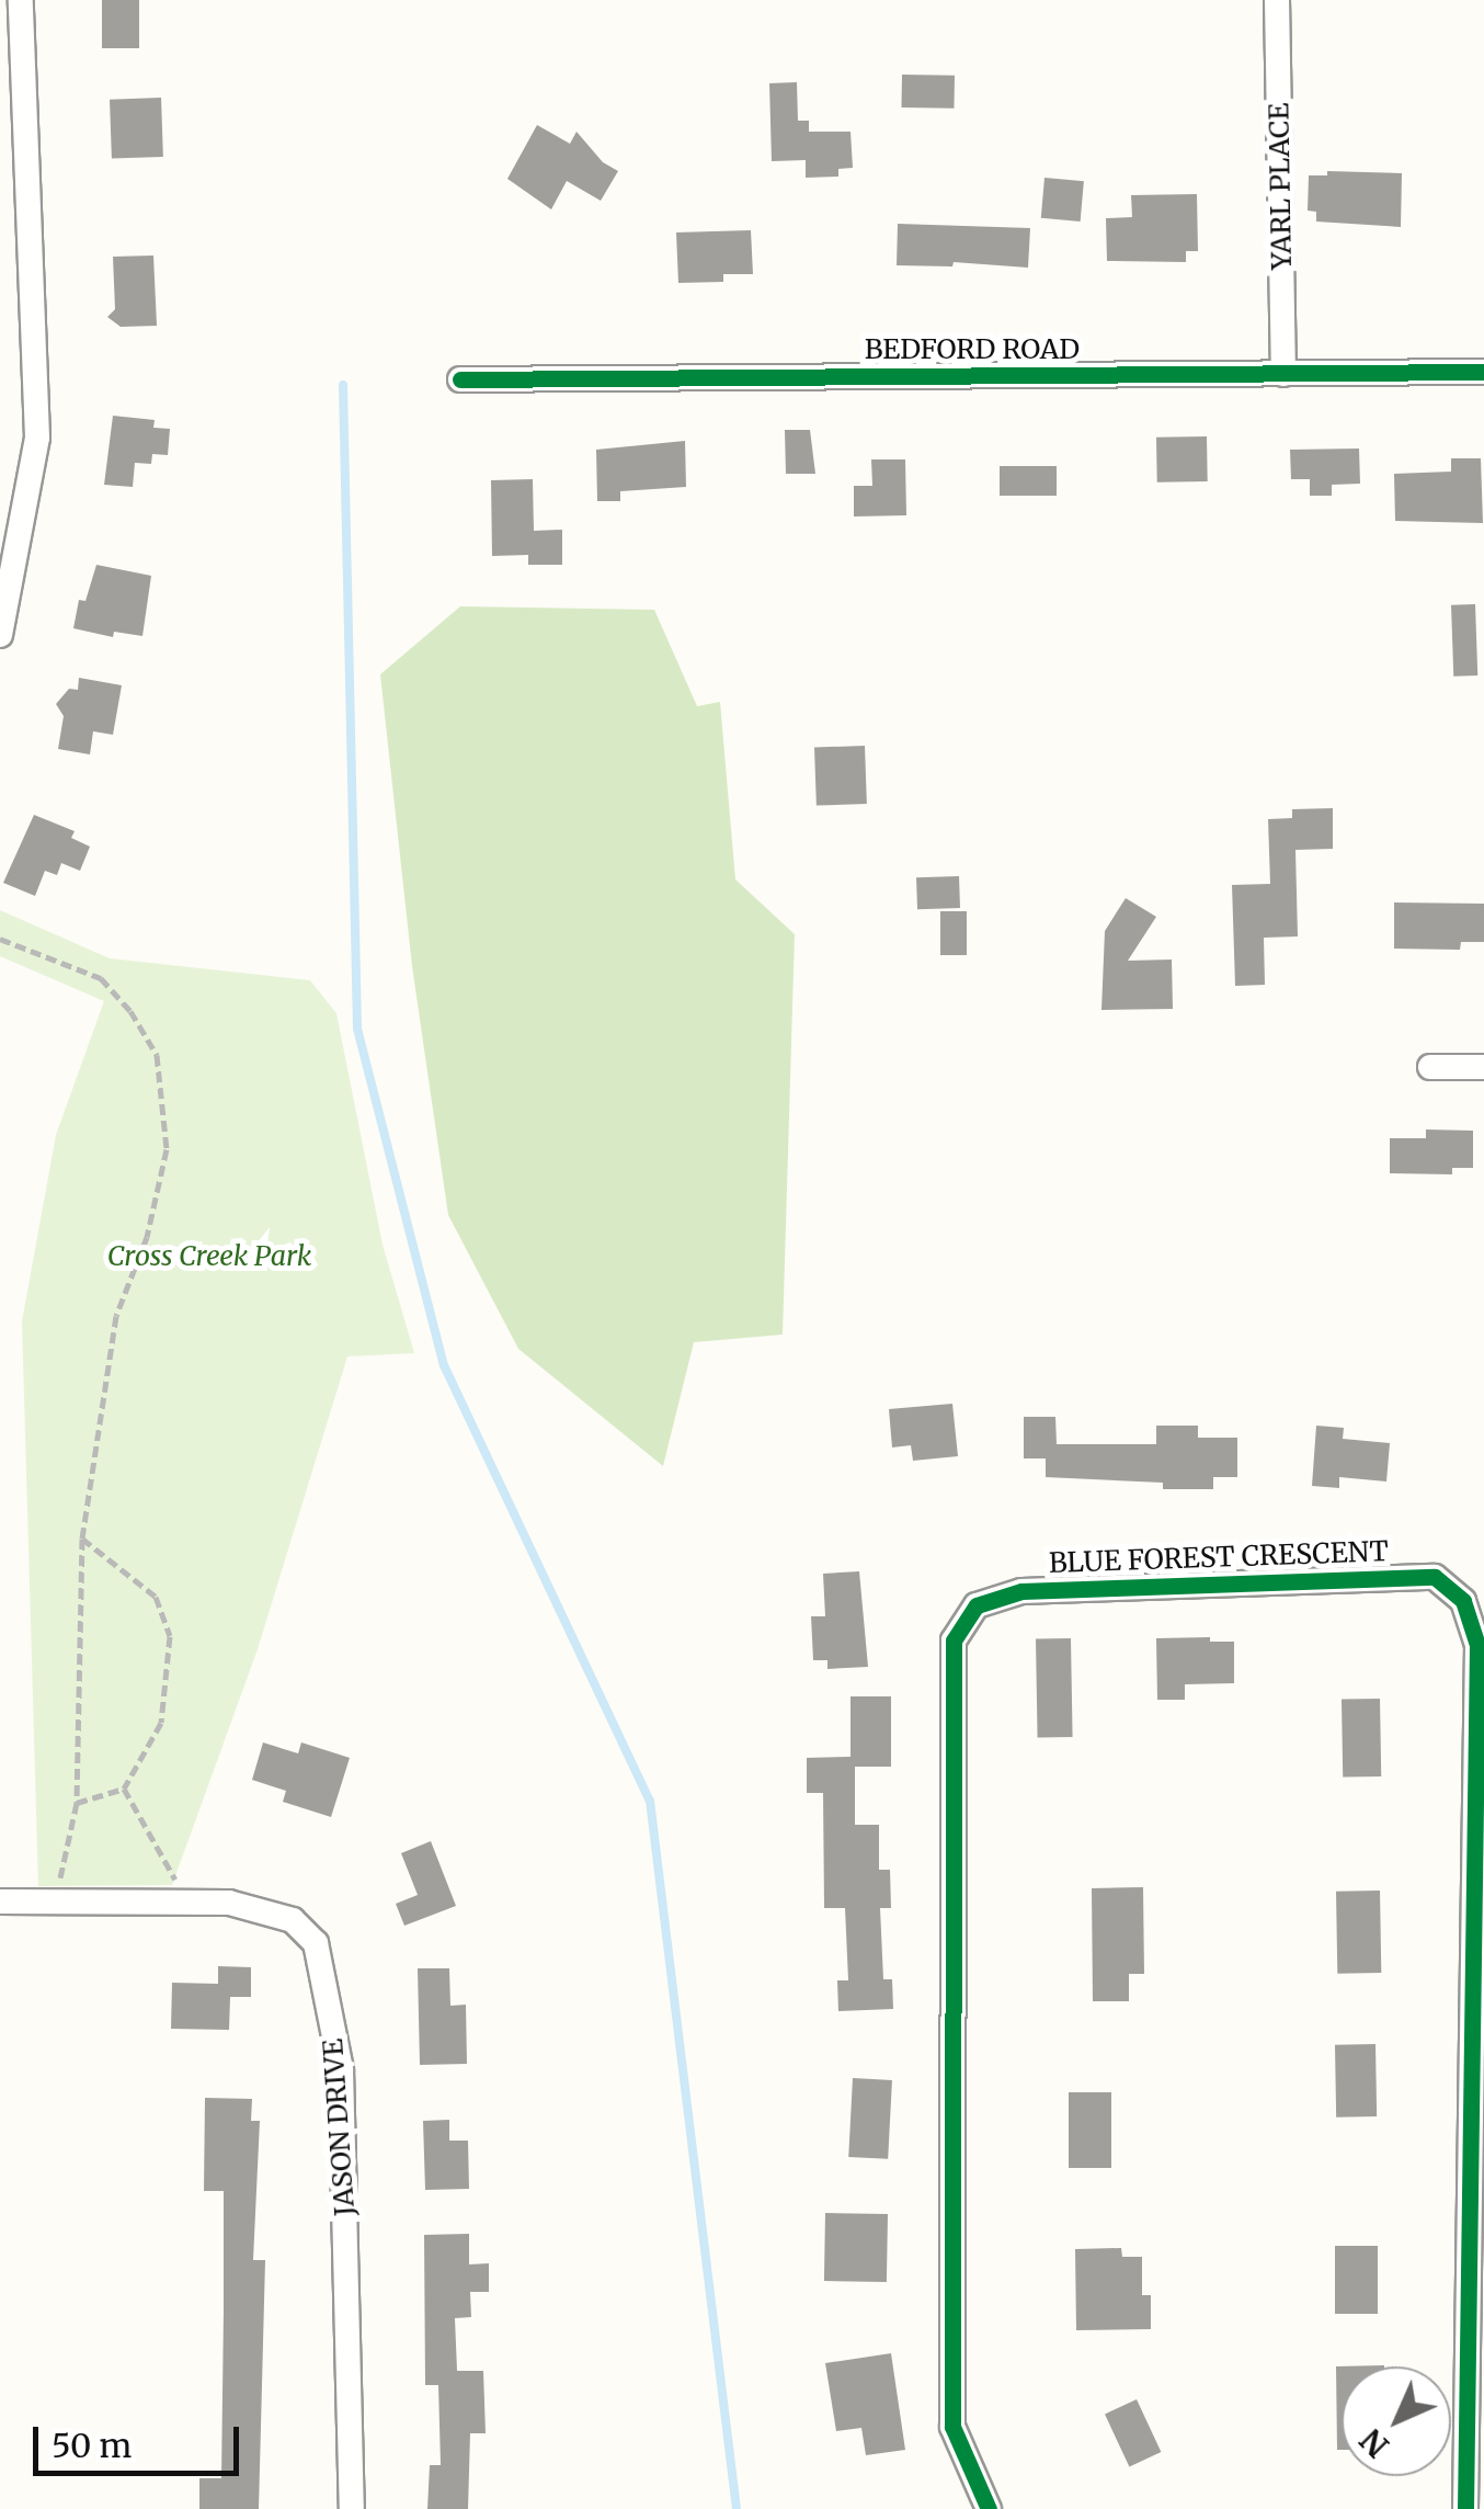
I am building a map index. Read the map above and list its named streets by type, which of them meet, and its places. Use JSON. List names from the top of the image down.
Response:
{
  "streets": {
    "street": [
      "YARL PLACE",
      "BEDFORD ROAD",
      "BLUE FOREST CRESCENT",
      "JASON DRIVE"
    ]
  },
  "crossings": [
    ["YARL PLACE", "BEDFORD ROAD"]
  ],
  "parks": ["Cross Creek Park"],
  "scale_bar": "50 m",
  "north": "bottom left"
}
